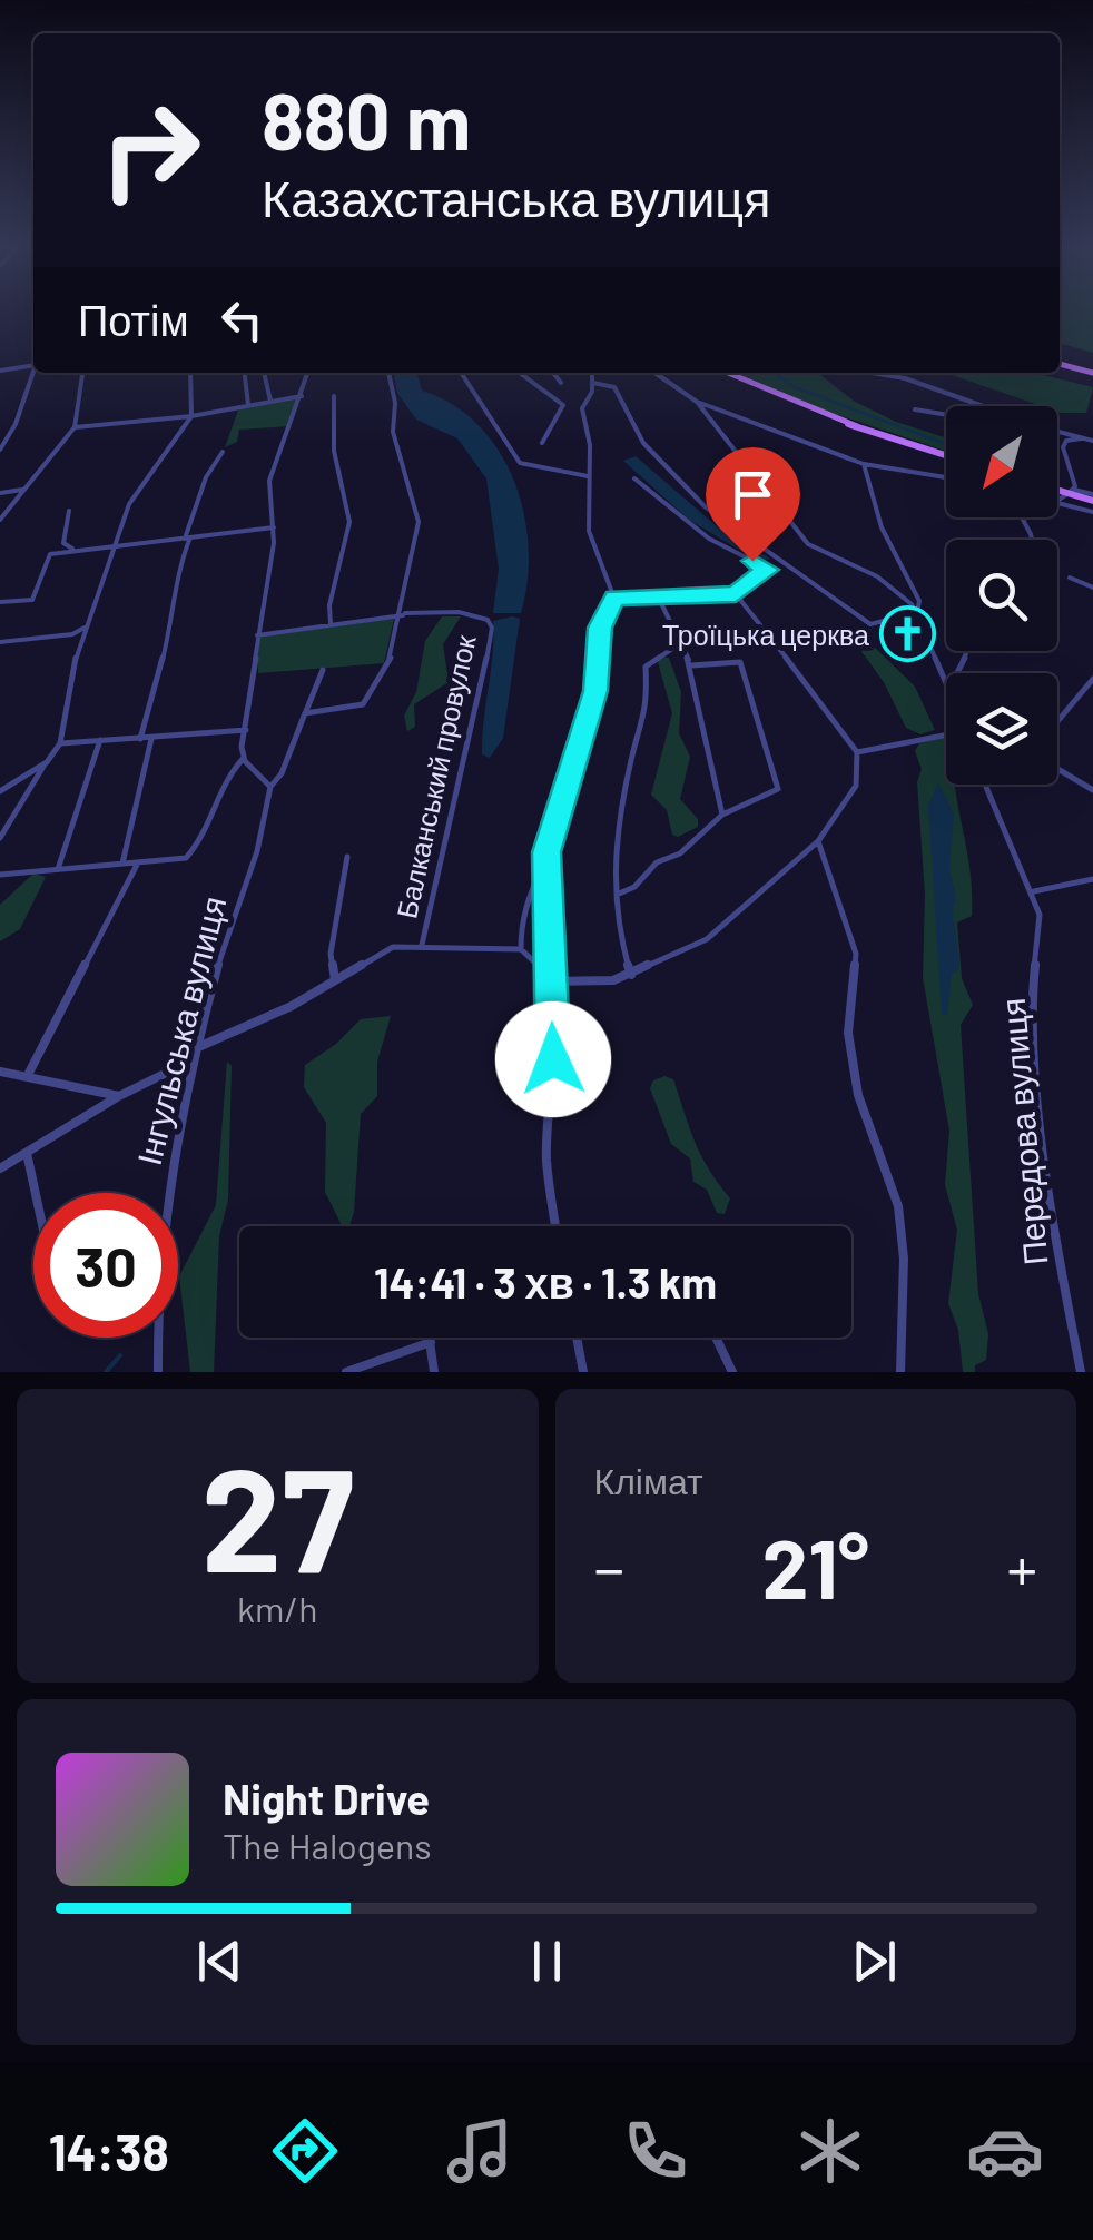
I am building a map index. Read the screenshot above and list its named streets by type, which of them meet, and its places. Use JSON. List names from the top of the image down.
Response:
{
  "streets": {
    "street": ["Балканський провулок", "Інгульська вулиця", "Передова вулиця"]
  },
  "places": {
    "church": ["Троїцька церква"]
  },
  "north": "bottom left",
  "page": {
    "turn": ["880 m", "Казахстанська вулиця"],
    "then": "Потім",
    "limit": "30",
    "trip": "14:41 · 3 хв · 1.3 km",
    "tile": [
      ["27", "km/h"],
      "Клімат"
    ],
    "heat": ["−", "21°", "+"],
    "song": ["Night Drive", "The Halogens"],
    "tabs": "14:38"
  }
}
